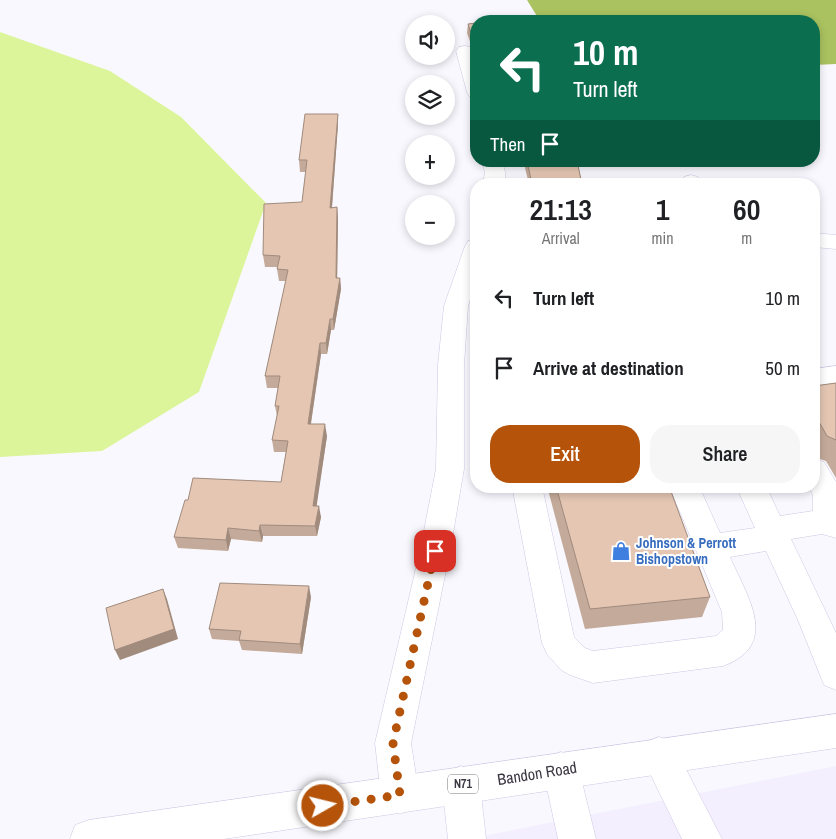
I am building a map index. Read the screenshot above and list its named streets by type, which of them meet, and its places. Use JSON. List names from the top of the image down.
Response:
{
  "streets": {
    "street": ["Bandon Road", "N71"]
  },
  "places": {
    "shop": ["Johnson & Perrott Bishopstown"]
  },
  "page": {
    "map_buttons": ["+", "−"],
    "turn": ["10 m", "Turn left"],
    "then": "Then",
    "eta": [
      "21:13",
      "Arrival",
      "1",
      "min",
      "60",
      "m"
    ],
    "list": [
      {
        "name": "Turn left",
        "value": "10 m"
      },
      {
        "name": "Arrive at destination",
        "value": "50 m"
      }
    ],
    "buttons": ["Exit", "Share"]
  }
}
